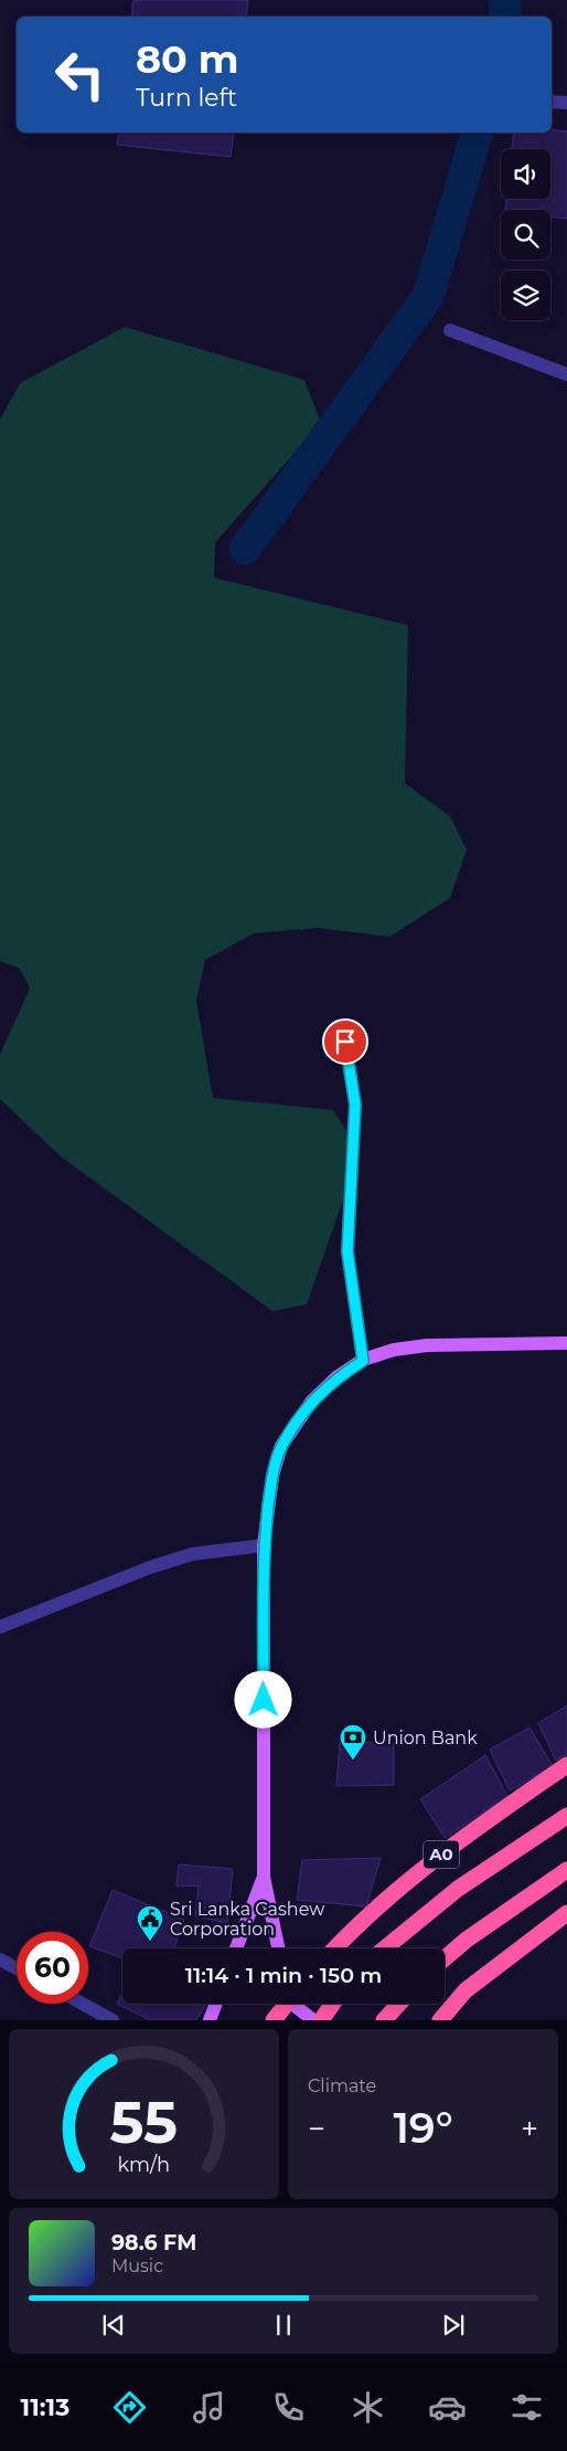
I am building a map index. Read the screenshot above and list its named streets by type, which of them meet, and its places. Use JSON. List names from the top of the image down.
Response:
{
  "streets": {
    "highway": ["A0"]
  },
  "places": {
    "bank": ["Union Bank"],
    "public building": ["Sri Lanka Cashew Corporation"]
  },
  "page": {
    "turn": ["80 m", "Turn left"],
    "limit": "60",
    "trip": "11:14 · 1 min · 150 m",
    "tile": "Climate",
    "heat": ["−", "19°", "+"],
    "song": ["98.6 FM", "Music"],
    "tabs": "11:13",
    "gauge": ["55", "km/h"]
  }
}
